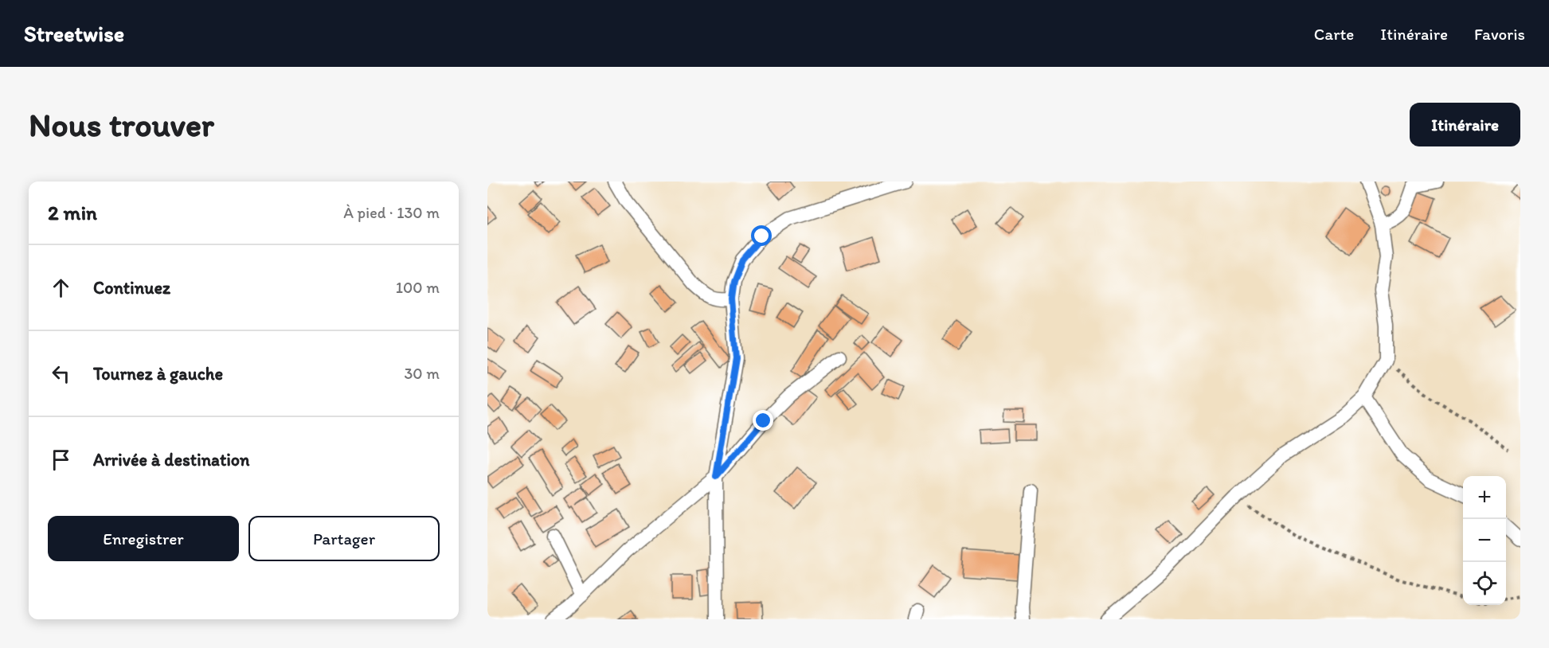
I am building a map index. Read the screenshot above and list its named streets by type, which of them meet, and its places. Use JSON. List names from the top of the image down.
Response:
{
  "page": {
    "header": "Streetwise",
    "nav": ["Carte", "Itinéraire", "Favoris"],
    "buttons": [
      "Itinéraire",
      ["Enregistrer", "Partager"]
    ],
    "title": "Nous trouver",
    "heading": ["2 min", "À pied · 130 m"],
    "list": [
      ["Continuez", "100 m"],
      ["Tournez à gauche", "30 m"],
      "Arrivée à destination"
    ],
    "map_buttons": ["+", "−"]
  }
}
